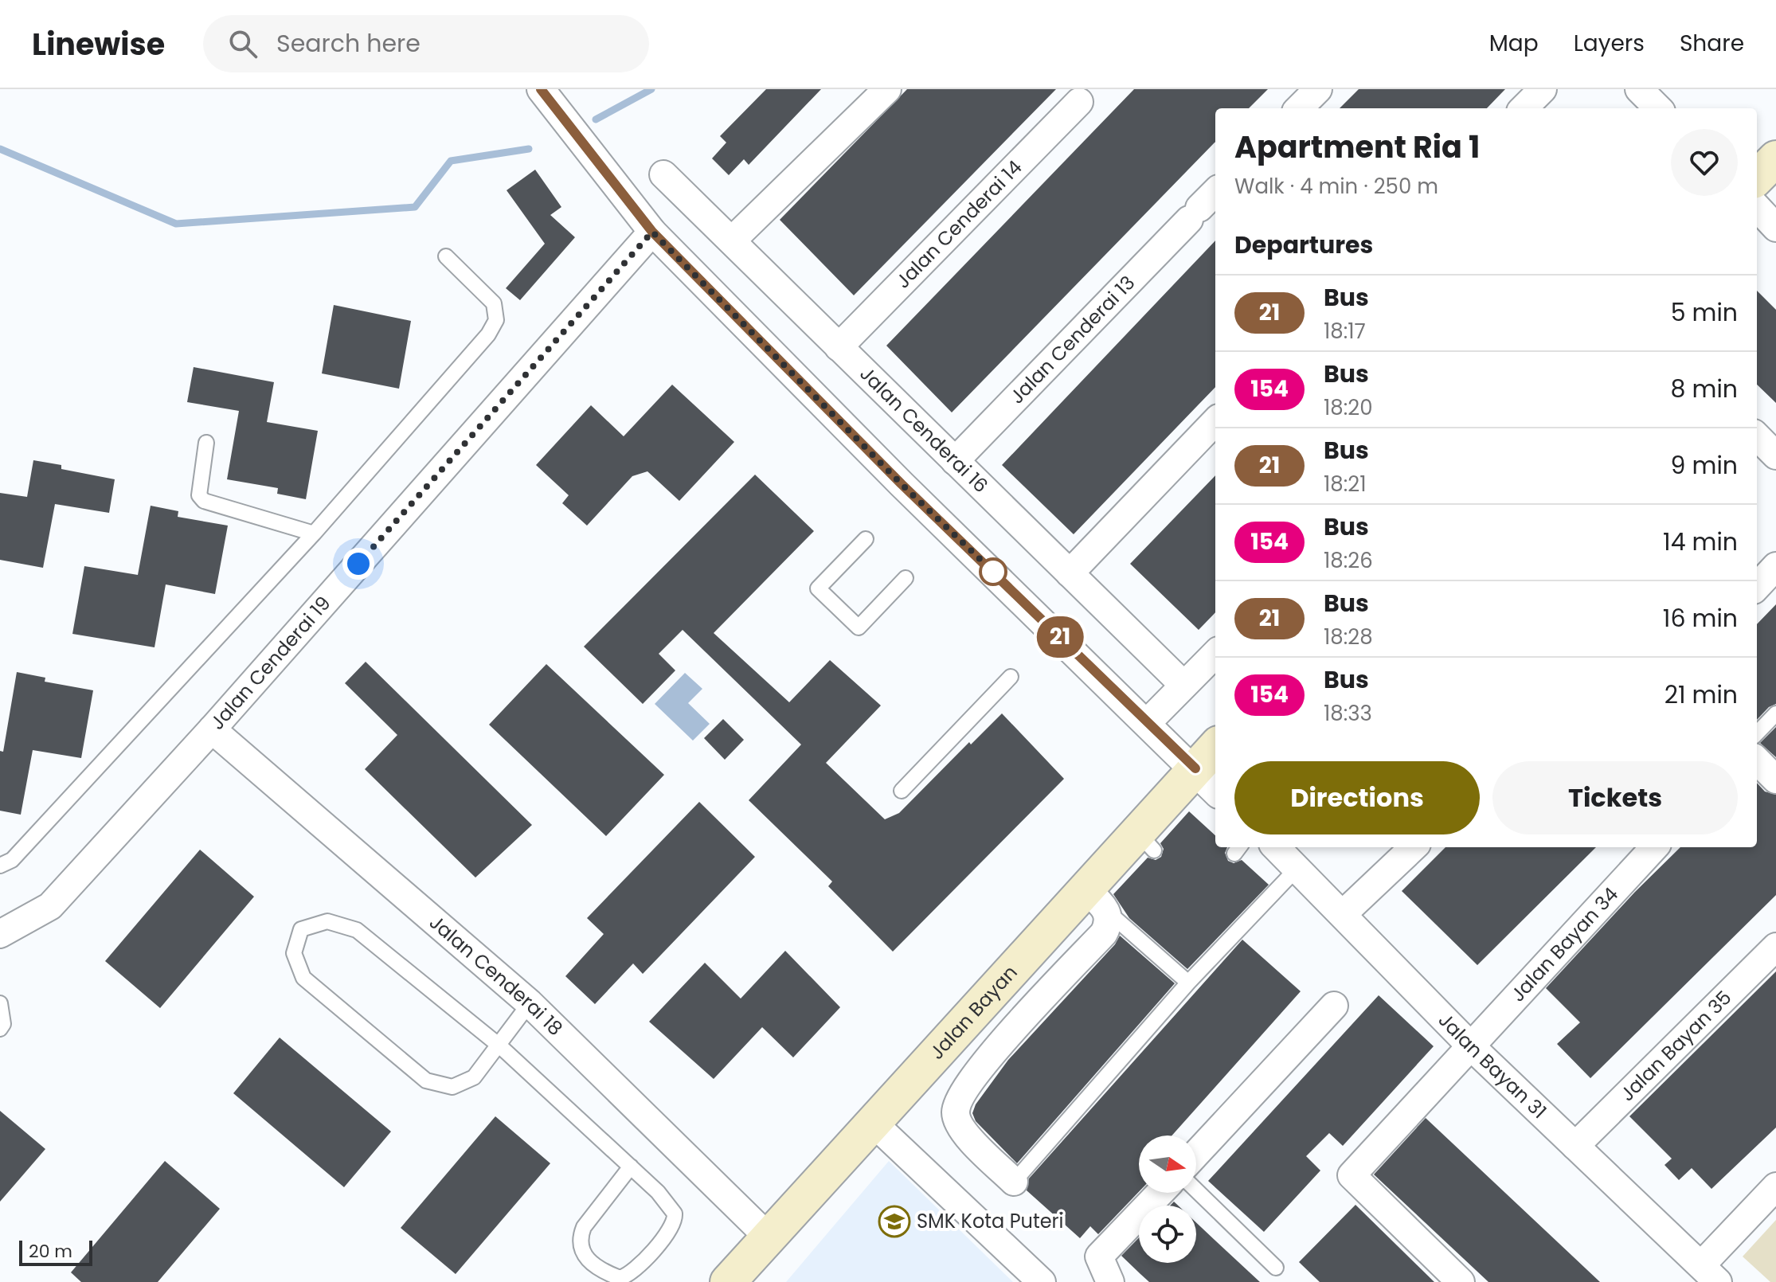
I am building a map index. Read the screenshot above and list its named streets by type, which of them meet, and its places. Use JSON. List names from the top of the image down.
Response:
{
  "streets": {
    "street": [
      "Jalan Cenderai 14",
      "Jalan Cenderai 13",
      "Jalan Cenderai 16",
      "Jalan Cenderai 19",
      "Jalan Bayan 34",
      "Jalan Cenderai 18",
      "Jalan Bayan",
      "Jalan Bayan 35",
      "Jalan Bayan 31"
    ]
  },
  "crossings": [
    ["Jalan Cenderai 14", "Jalan Cenderai 16"],
    ["Jalan Cenderai 13", "Jalan Cenderai 16"],
    ["Jalan Cenderai 19", "Jalan Cenderai 18"],
    ["Jalan Bayan 34", "Jalan Bayan 31"],
    ["Jalan Cenderai 18", "Jalan Bayan"],
    ["Jalan Bayan 35", "Jalan Bayan 31"]
  ],
  "places": {
    "school or university": ["SMK Kota Puteri"]
  },
  "lines": ["bus line 21"],
  "scale_bar": "20 m",
  "north": "right",
  "page": {
    "header": "Linewise",
    "search": "Search here",
    "nav": ["Map", "Layers", "Share"],
    "on_map": "21",
    "heading": [
      ["Apartment Ria 1", "Walk · 4 min · 250 m"],
      "Departures"
    ],
    "list": [
      {
        "mark": "21",
        "name": "Bus",
        "note": "18:17",
        "value": "5 min"
      },
      {
        "mark": "154",
        "name": "Bus",
        "note": "18:20",
        "value": "8 min"
      },
      {
        "mark": "21",
        "name": "Bus",
        "note": "18:21",
        "value": "9 min"
      },
      {
        "mark": "154",
        "name": "Bus",
        "note": "18:26",
        "value": "14 min"
      },
      {
        "mark": "21",
        "name": "Bus",
        "note": "18:28",
        "value": "16 min"
      },
      {
        "mark": "154",
        "name": "Bus",
        "note": "18:33",
        "value": "21 min"
      }
    ],
    "buttons": ["Directions", "Tickets"],
    "scale": "20 m"
  }
}
